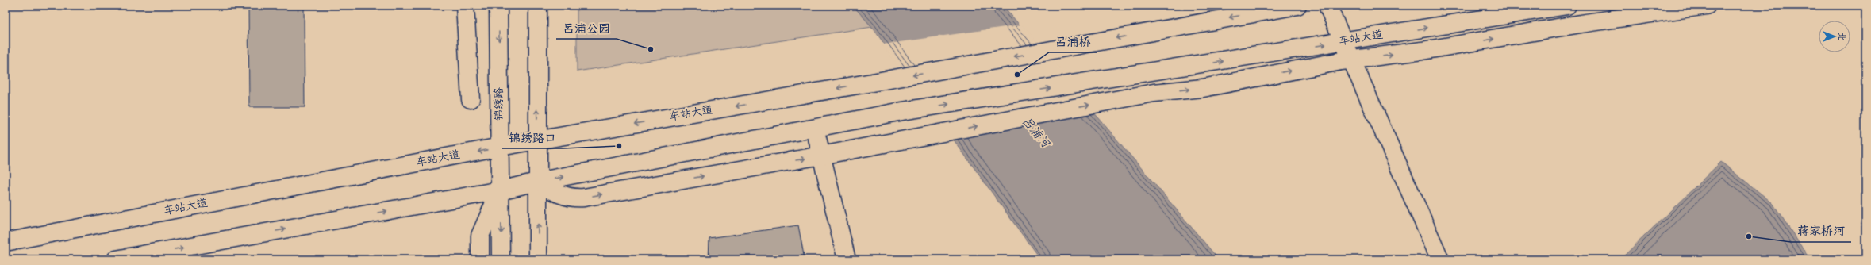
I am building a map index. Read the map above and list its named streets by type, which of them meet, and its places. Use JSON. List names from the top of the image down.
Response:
{
  "streets": {
    "main road": ["车站大道", "锦绣路"]
  },
  "crossings": [
    ["车站大道", "锦绣路"]
  ],
  "water": ["吕浦河"],
  "places": [
    "吕浦公园",
    "吕浦桥",
    "锦绣路口",
    "蒋家桥河"
  ],
  "north": "right"
}
